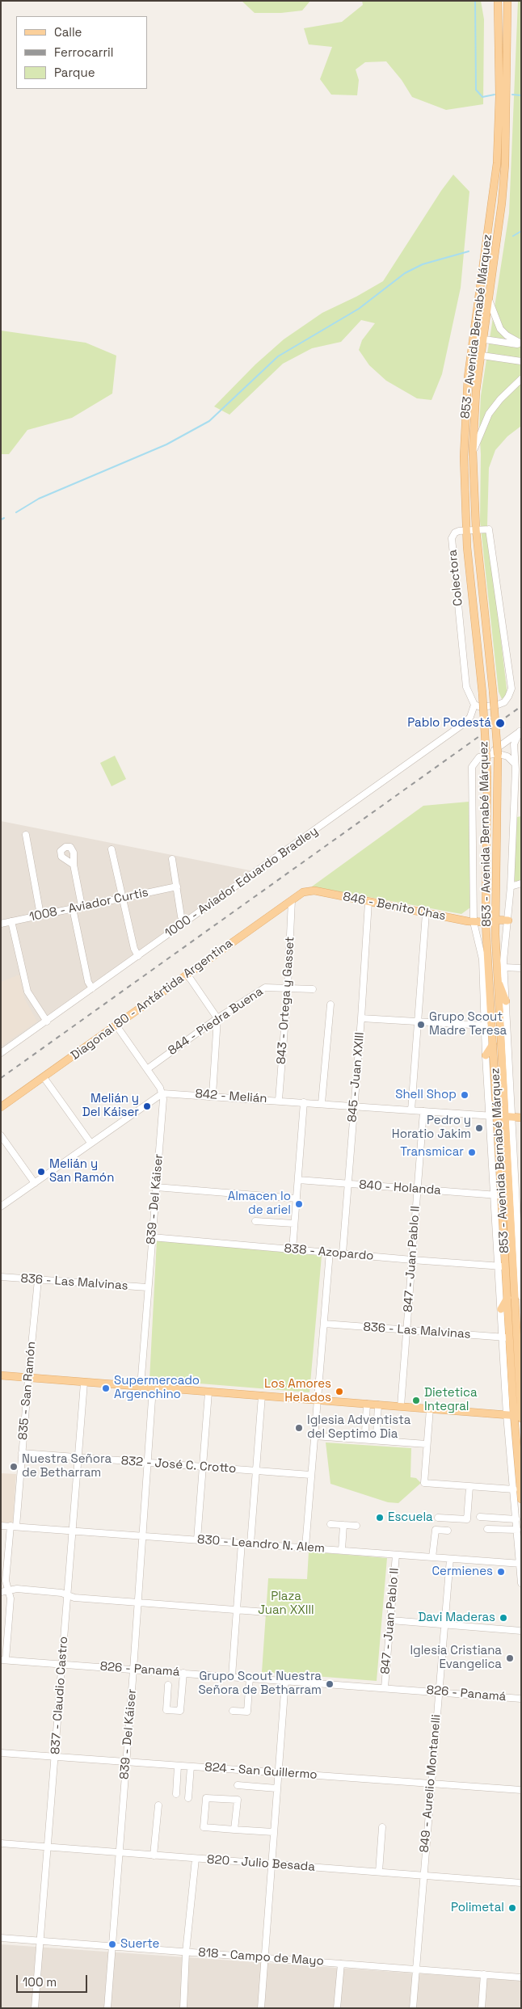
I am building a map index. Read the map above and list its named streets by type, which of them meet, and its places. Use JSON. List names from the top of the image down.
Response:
{
  "streets": {
    "main road": ["853 - Avenida Bernabé Márquez", "846 - Benito Chas", "Diagonal 80 - Antártida Argentina"],
    "street": [
      "Colectora",
      "1000 - Aviador Eduardo Bradley",
      "1008 - Aviador Curtis",
      "843 - Ortega y Gasset",
      "844 - Piedra Buena",
      "845 - Juan XXIII",
      "842 - Melián",
      "840 - Holanda",
      "839 - Del Káiser",
      "838 - Azopardo",
      "847 - Juan Pablo II",
      "836 - Las Malvinas",
      "835 - San Ramón",
      "832 - José C. Crotto",
      "830 - Leandro N. Alem",
      "826 - Panamá",
      "837 - Claudio Castro",
      "824 - San Guillermo",
      "849 - Aurelio Montanelli",
      "820 - Julio Besada",
      "818 - Campo de Mayo"
    ]
  },
  "crossings": [
    ["853 - Avenida Bernabé Márquez", "Colectora"],
    ["853 - Avenida Bernabé Márquez", "846 - Benito Chas"],
    ["853 - Avenida Bernabé Márquez", "842 - Melián"],
    ["853 - Avenida Bernabé Márquez", "840 - Holanda"],
    ["853 - Avenida Bernabé Márquez", "838 - Azopardo"],
    ["853 - Avenida Bernabé Márquez", "836 - Las Malvinas"],
    ["853 - Avenida Bernabé Márquez", "830 - Leandro N. Alem"],
    ["Colectora", "1000 - Aviador Eduardo Bradley"],
    ["846 - Benito Chas", "Diagonal 80 - Antártida Argentina"],
    ["846 - Benito Chas", "845 - Juan XXIII"],
    ["Diagonal 80 - Antártida Argentina", "843 - Ortega y Gasset"],
    ["843 - Ortega y Gasset", "844 - Piedra Buena"],
    ["843 - Ortega y Gasset", "842 - Melián"],
    ["845 - Juan XXIII", "842 - Melián"],
    ["845 - Juan XXIII", "840 - Holanda"],
    ["845 - Juan XXIII", "838 - Azopardo"],
    ["842 - Melián", "839 - Del Káiser"],
    ["842 - Melián", "847 - Juan Pablo II"],
    ["840 - Holanda", "847 - Juan Pablo II"],
    ["839 - Del Káiser", "838 - Azopardo"],
    ["839 - Del Káiser", "836 - Las Malvinas"],
    ["839 - Del Káiser", "832 - José C. Crotto"],
    ["839 - Del Káiser", "830 - Leandro N. Alem"],
    ["839 - Del Káiser", "826 - Panamá"],
    ["839 - Del Káiser", "824 - San Guillermo"],
    ["839 - Del Káiser", "820 - Julio Besada"],
    ["839 - Del Káiser", "818 - Campo de Mayo"],
    ["838 - Azopardo", "847 - Juan Pablo II"],
    ["847 - Juan Pablo II", "836 - Las Malvinas"],
    ["847 - Juan Pablo II", "830 - Leandro N. Alem"],
    ["847 - Juan Pablo II", "826 - Panamá"],
    ["836 - Las Malvinas", "835 - San Ramón"],
    ["835 - San Ramón", "832 - José C. Crotto"],
    ["835 - San Ramón", "830 - Leandro N. Alem"],
    ["835 - San Ramón", "826 - Panamá"],
    ["832 - José C. Crotto", "837 - Claudio Castro"],
    ["830 - Leandro N. Alem", "837 - Claudio Castro"],
    ["830 - Leandro N. Alem", "849 - Aurelio Montanelli"],
    ["826 - Panamá", "837 - Claudio Castro"],
    ["826 - Panamá", "849 - Aurelio Montanelli"],
    ["837 - Claudio Castro", "824 - San Guillermo"],
    ["837 - Claudio Castro", "820 - Julio Besada"],
    ["837 - Claudio Castro", "818 - Campo de Mayo"],
    ["824 - San Guillermo", "849 - Aurelio Montanelli"],
    ["849 - Aurelio Montanelli", "820 - Julio Besada"],
    ["849 - Aurelio Montanelli", "818 - Campo de Mayo"]
  ],
  "parks": ["Plaza Juan XXIII"],
  "places": [
    "Pablo Podestá",
    "Grupo Scout Madre Teresa",
    "Shell Shop",
    "Melián y Del Káiser",
    "Pedro y Horatio Jakim",
    "Transmicar",
    "Melián y San Ramón",
    "Almacen lo de ariel",
    "Supermercado Argenchino",
    "Los Amores Helados",
    "Dietetica Integral",
    "Iglesia Adventista del Septimo Dia",
    "Nuestra Señora de Betharram",
    "Escuela",
    "Cermienes",
    "Davi Maderas",
    "Iglesia Cristiana Evangelica",
    "Grupo Scout Nuestra Señora de Betharram",
    "Polimetal",
    "Suerte"
  ],
  "legend": ["Calle", "Ferrocarril", "Parque"],
  "scale_bar": "100 m"
}
